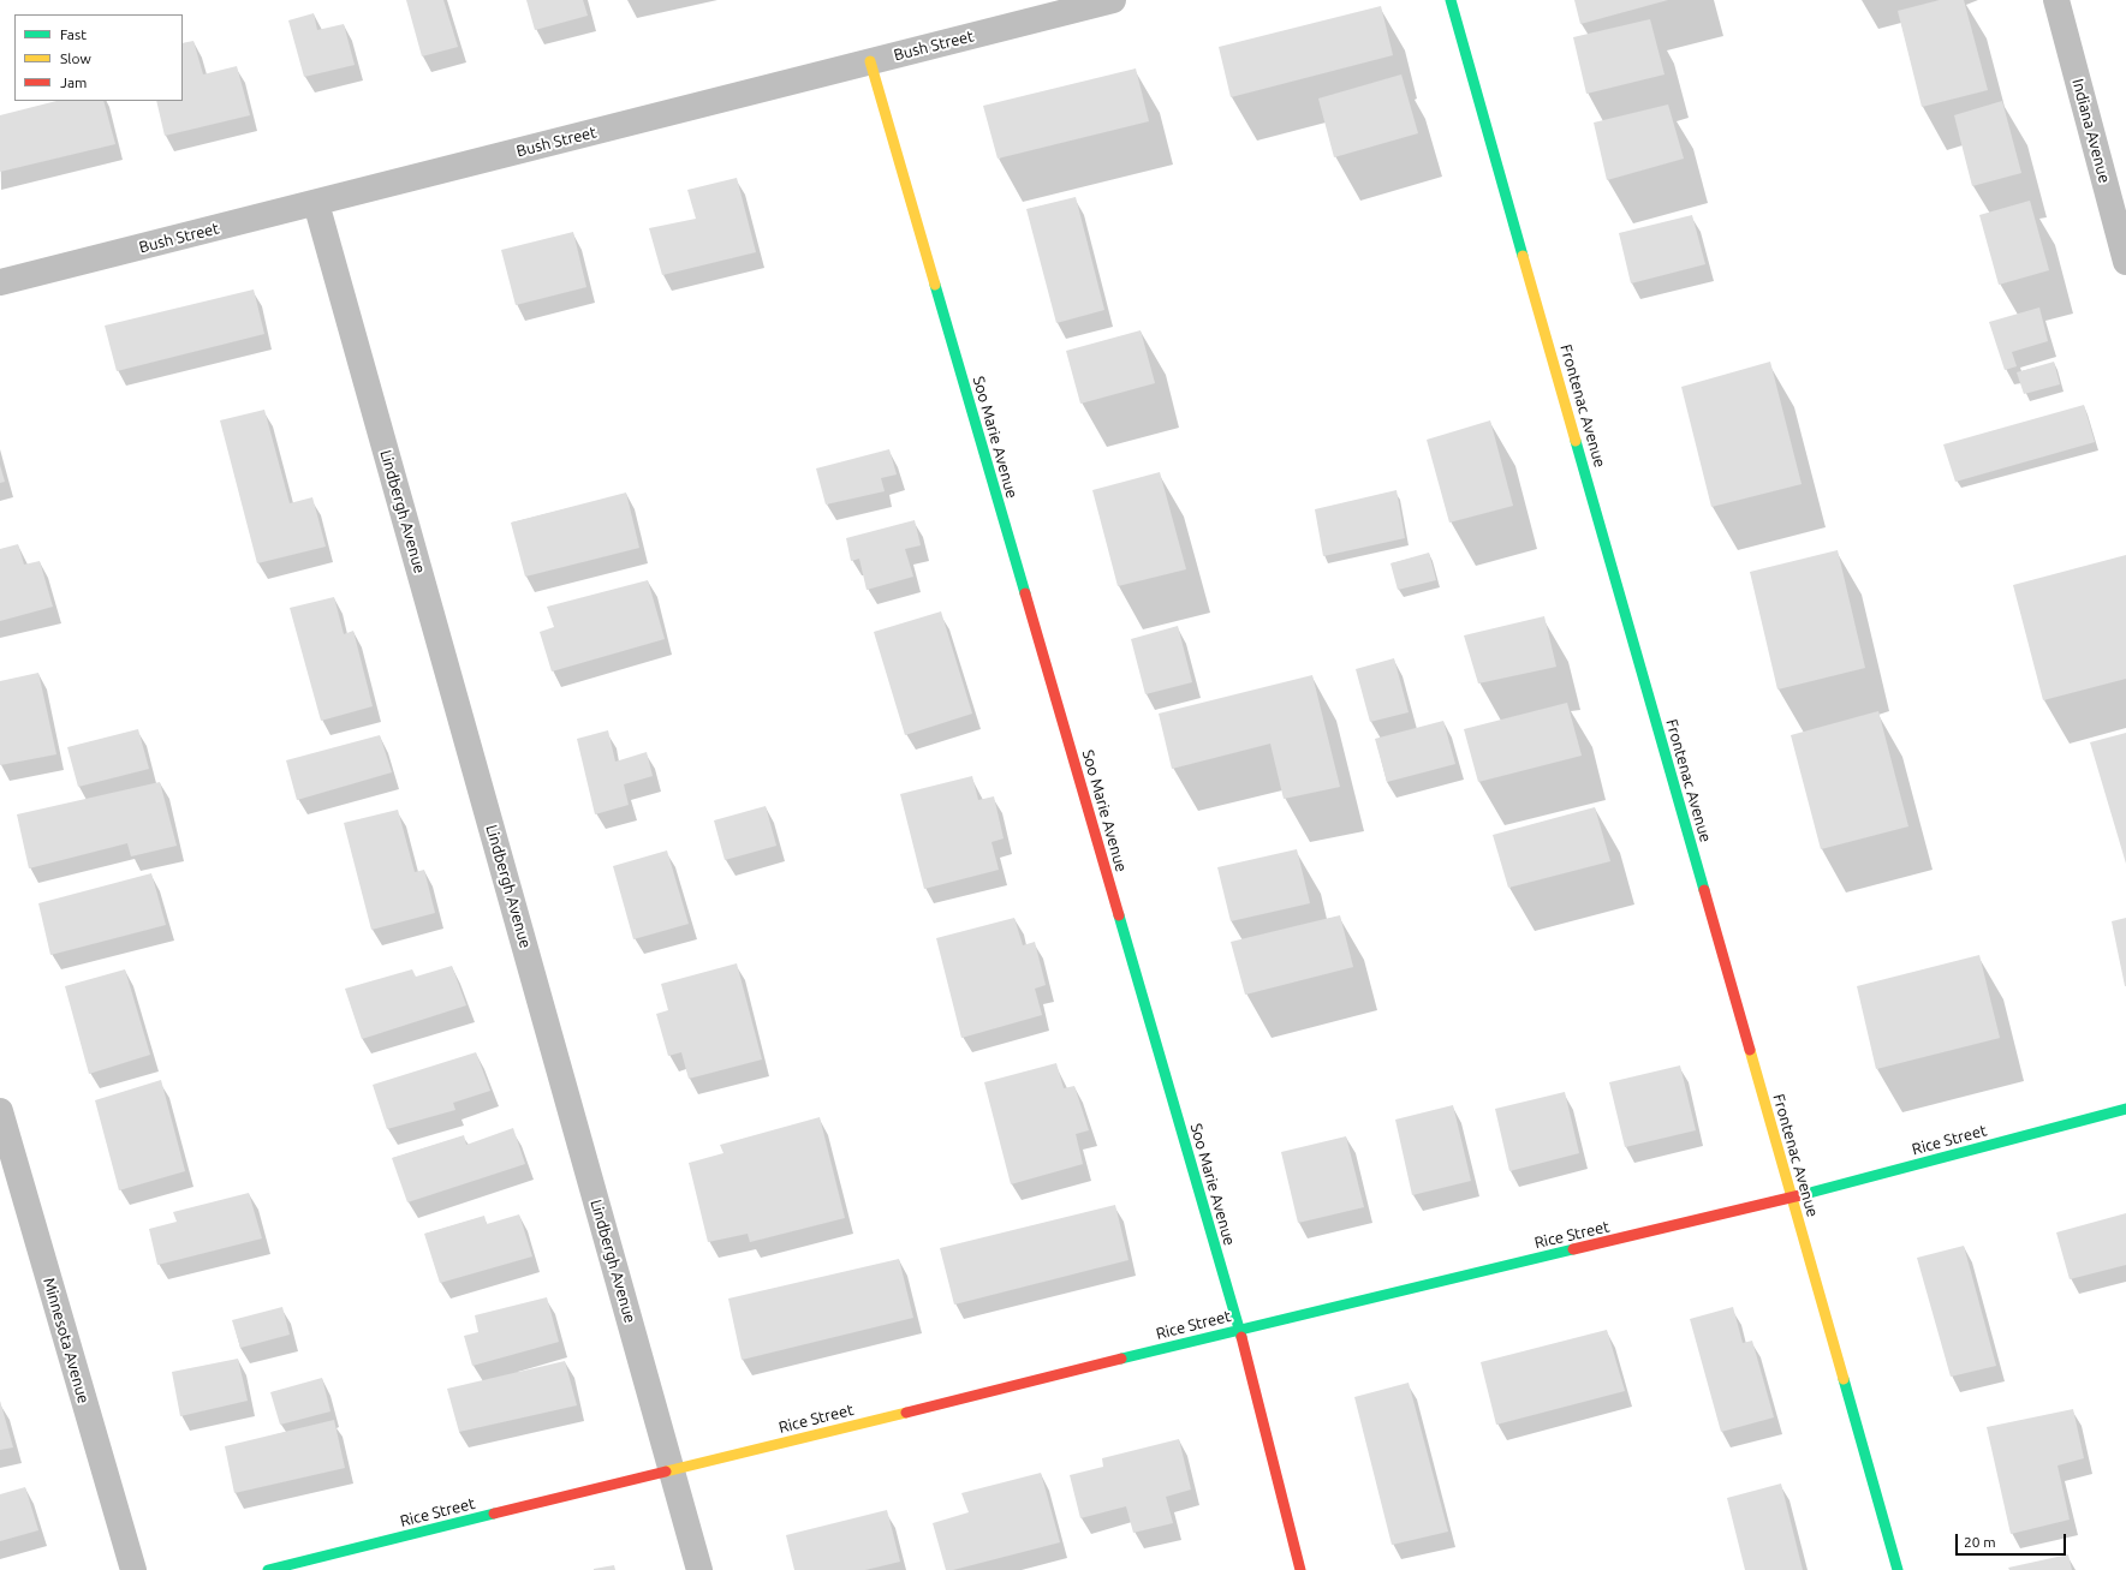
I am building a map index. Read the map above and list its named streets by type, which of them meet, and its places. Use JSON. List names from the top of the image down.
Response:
{
  "streets": {
    "street": [
      "Bush Street",
      "Indiana Avenue",
      "Frontenac Avenue",
      "Soo Marie Avenue",
      "Lindbergh Avenue",
      "Rice Street",
      "Minnesota Avenue"
    ]
  },
  "crossings": [
    ["Bush Street", "Soo Marie Avenue"],
    ["Bush Street", "Lindbergh Avenue"],
    ["Frontenac Avenue", "Rice Street"],
    ["Soo Marie Avenue", "Rice Street"],
    ["Lindbergh Avenue", "Rice Street"]
  ],
  "legend": ["Fast", "Slow", "Jam"],
  "scale_bar": "20 m"
}
